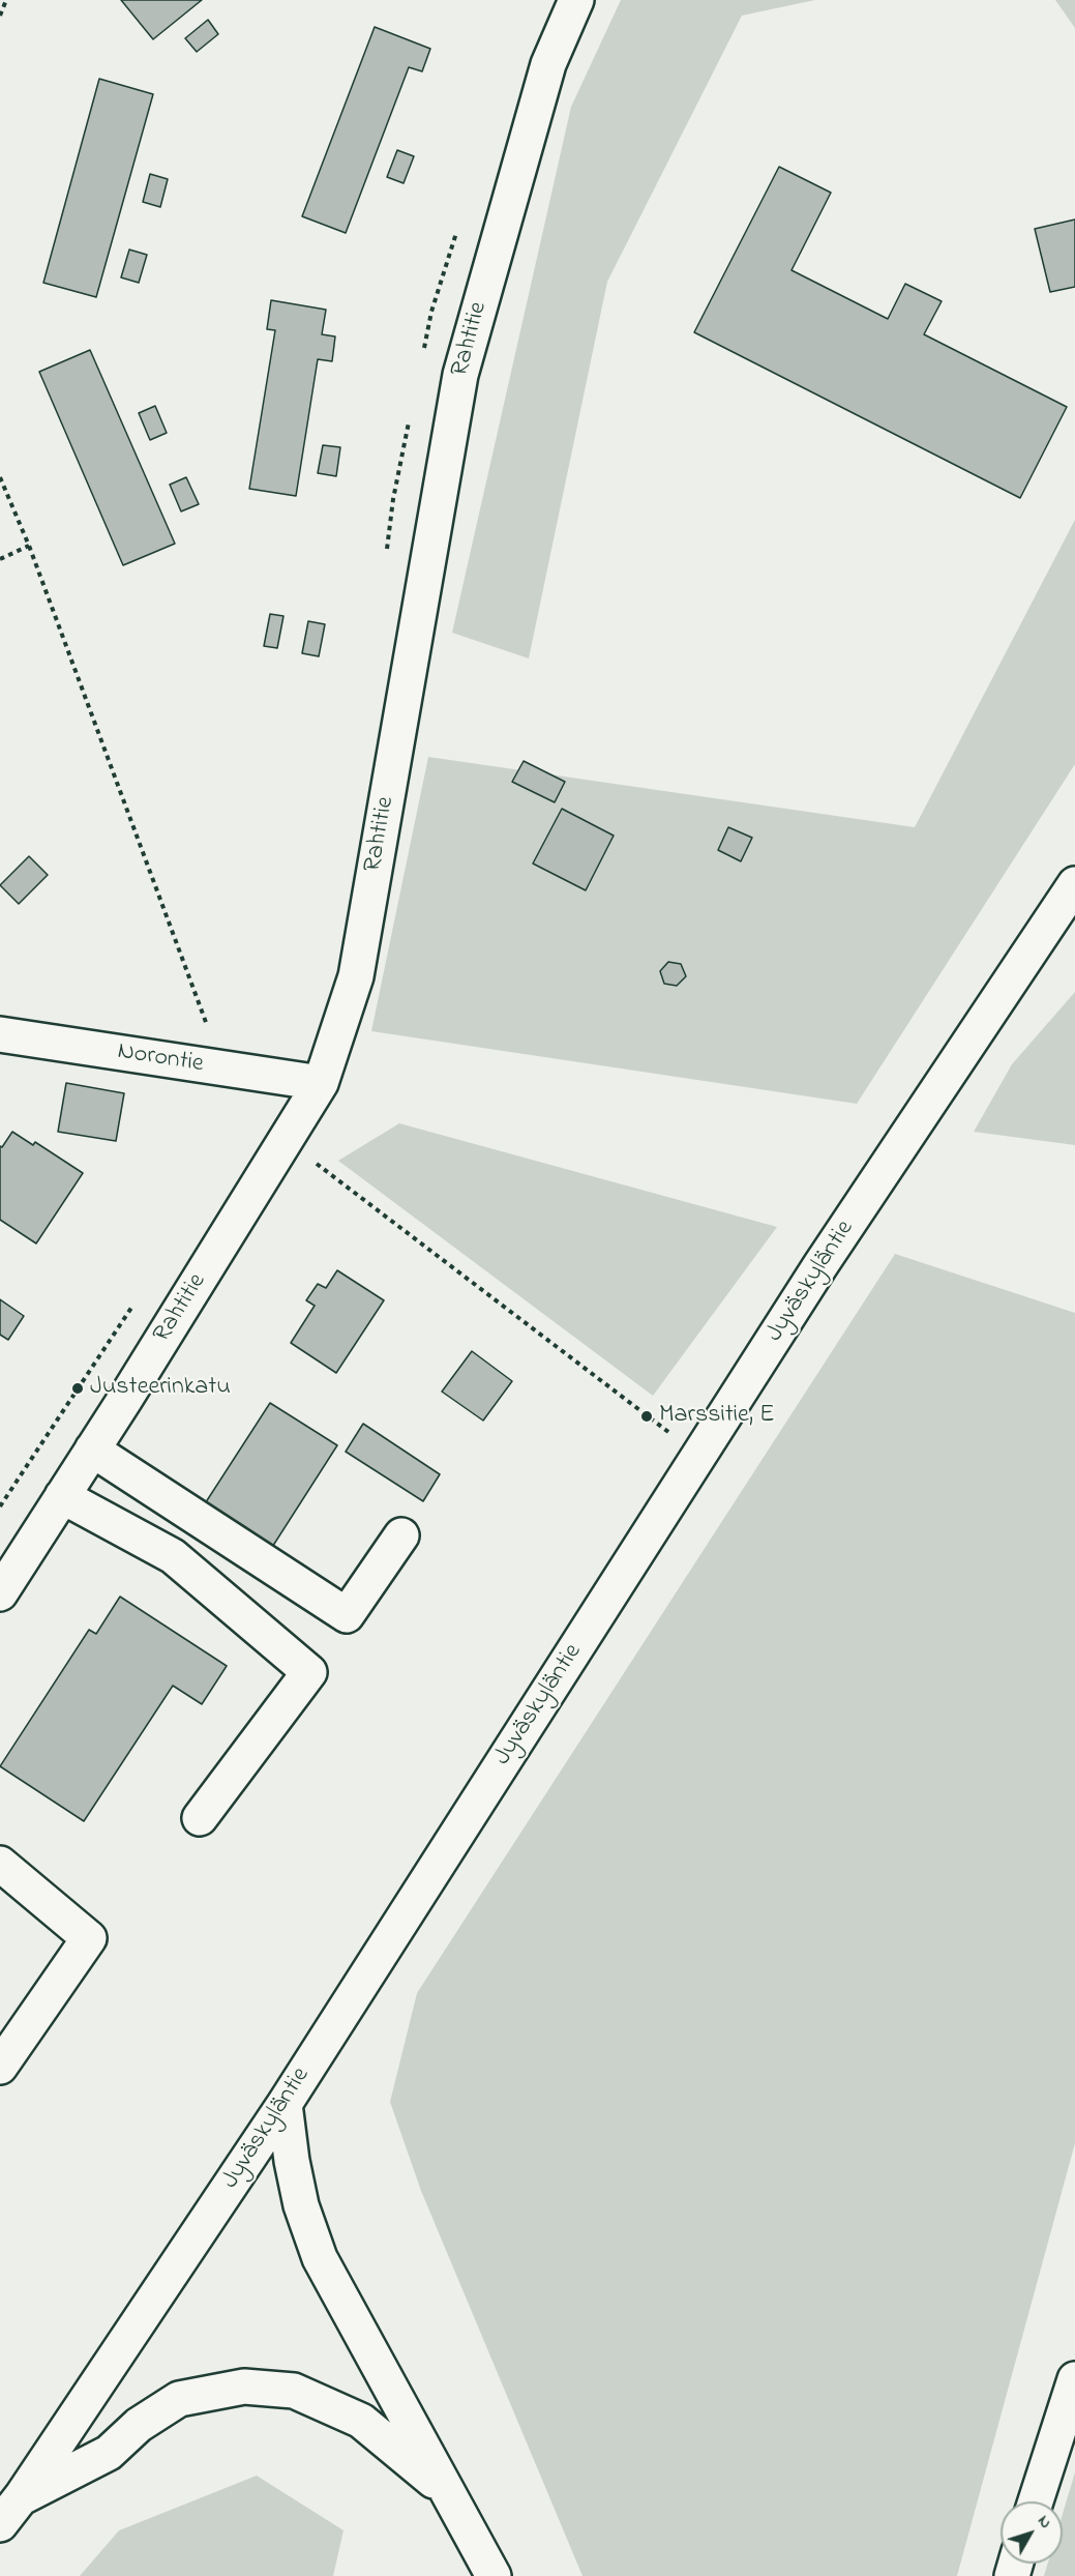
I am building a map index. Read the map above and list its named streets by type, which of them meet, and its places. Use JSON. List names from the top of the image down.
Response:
{
  "streets": {
    "main road": ["Rahtitie", "Norontie", "Jyväskyläntie"]
  },
  "crossings": [
    ["Rahtitie", "Norontie"]
  ],
  "places": ["Justeerinkatu", "Marssitie, E"],
  "north": "top right"
}
